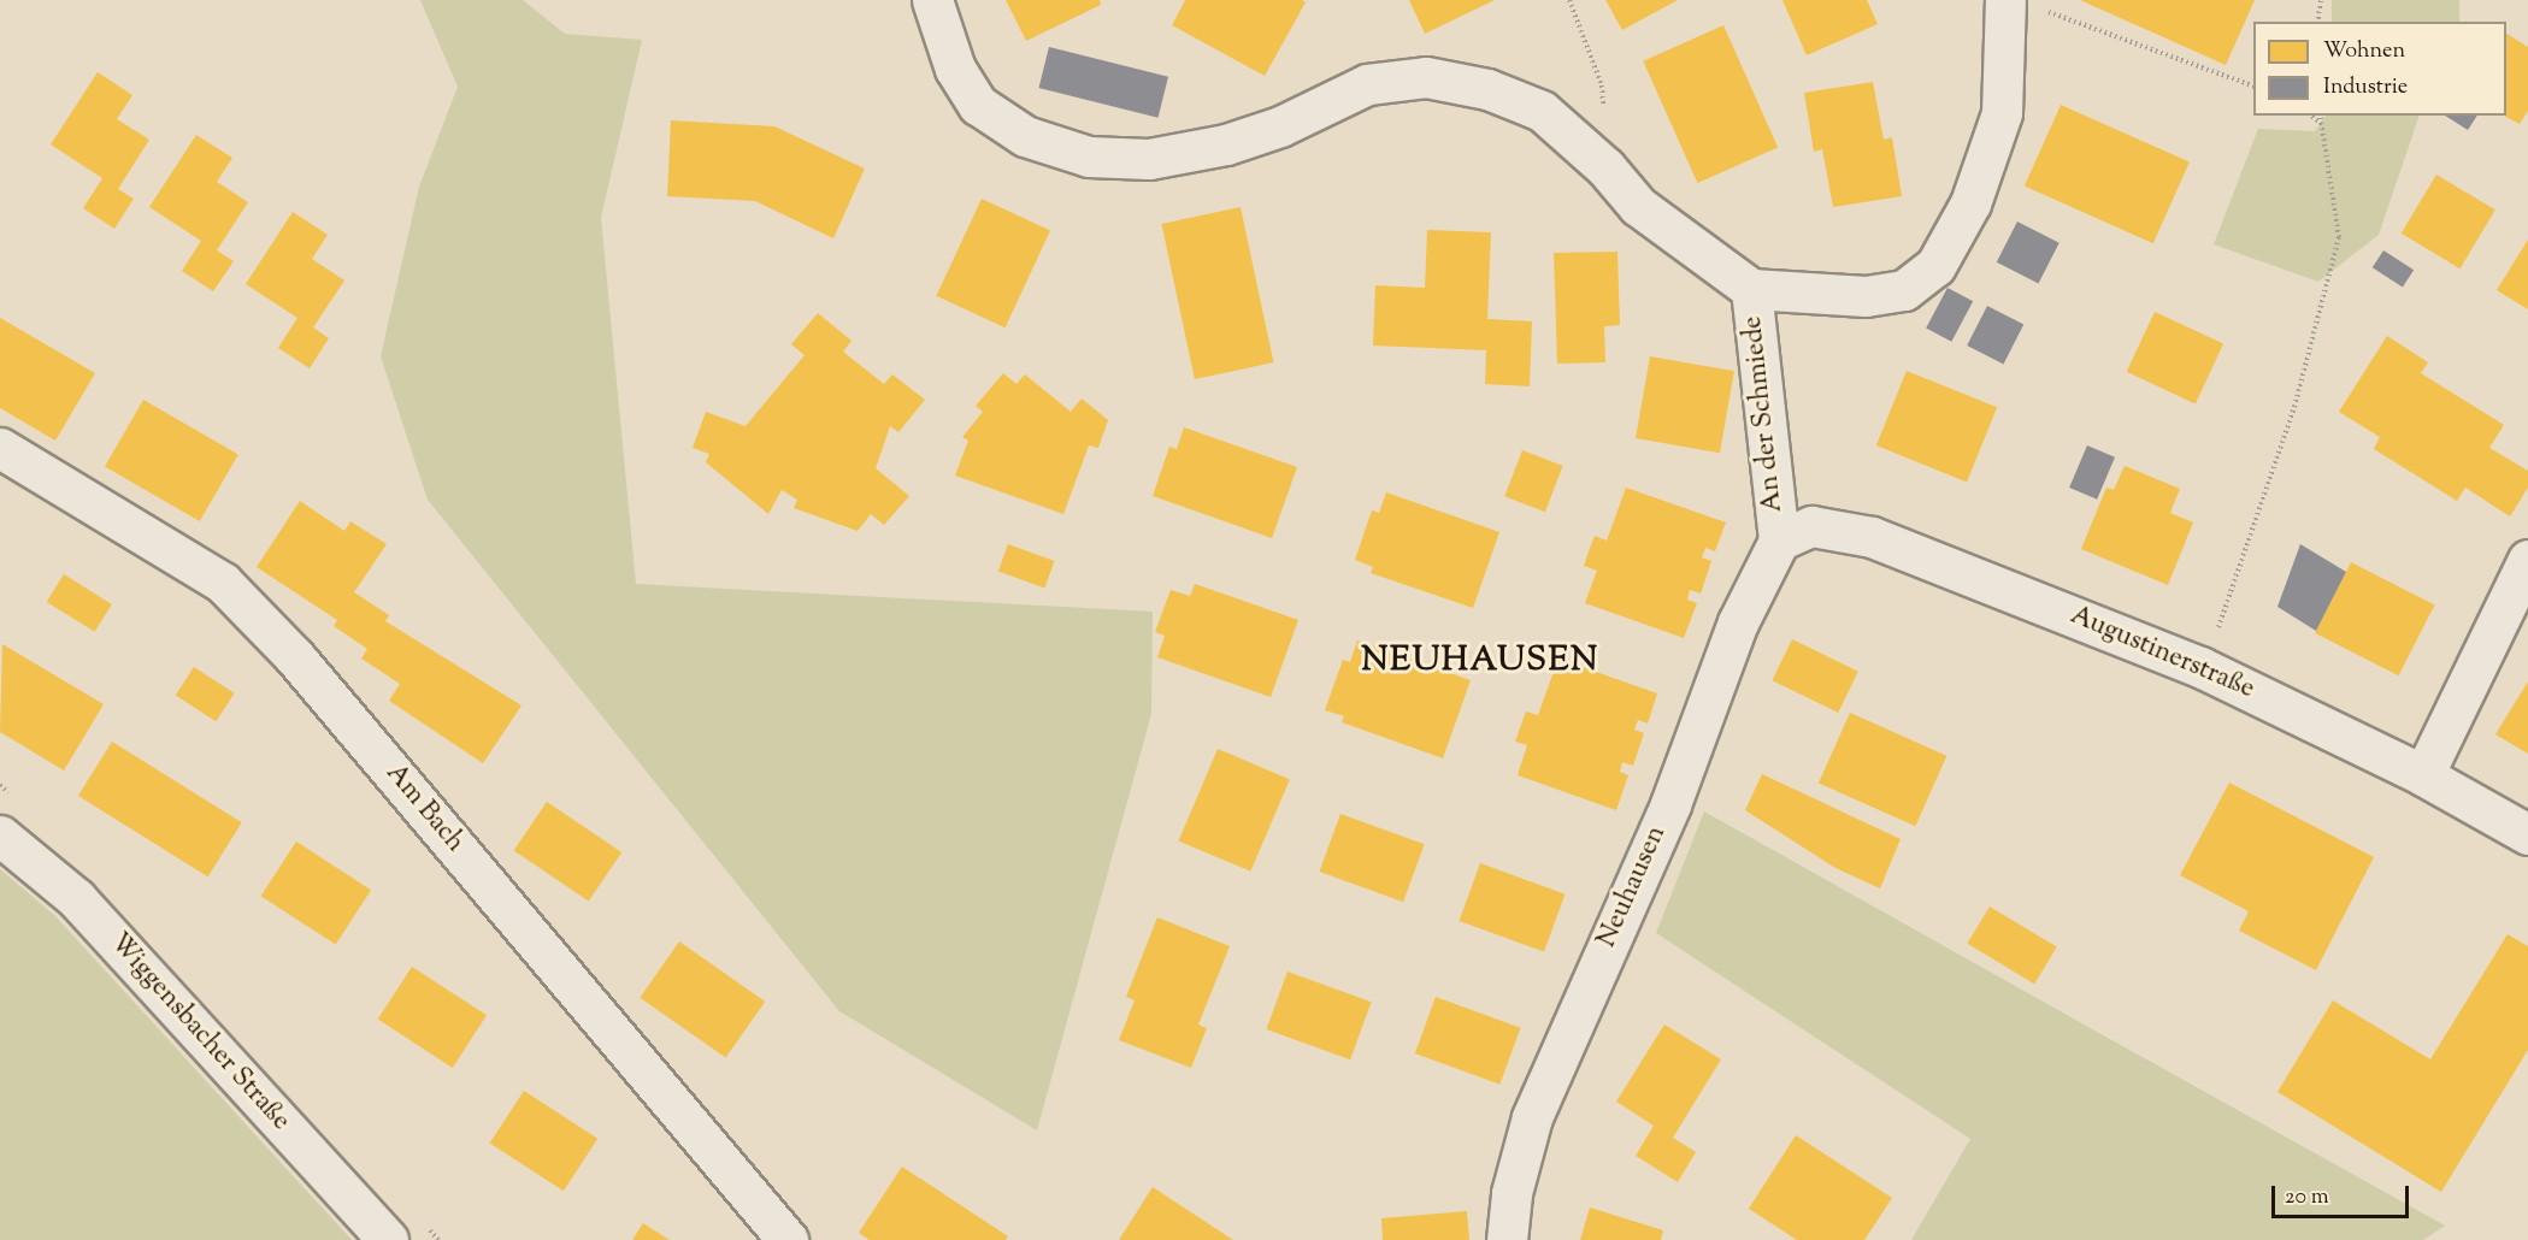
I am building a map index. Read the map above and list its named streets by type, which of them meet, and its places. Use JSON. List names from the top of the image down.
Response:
{
  "streets": {
    "street": [
      "An der Schmiede",
      "Augustinerstraße",
      "Am Bach",
      "Neuhausen",
      "Wiggensbacher Straße"
    ]
  },
  "crossings": [
    ["An der Schmiede", "Augustinerstraße"],
    ["An der Schmiede", "Neuhausen"],
    ["Augustinerstraße", "Neuhausen"]
  ],
  "districts": ["NEUHAUSEN"],
  "legend": ["Wohnen", "Industrie"],
  "scale_bar": "20 m"
}
